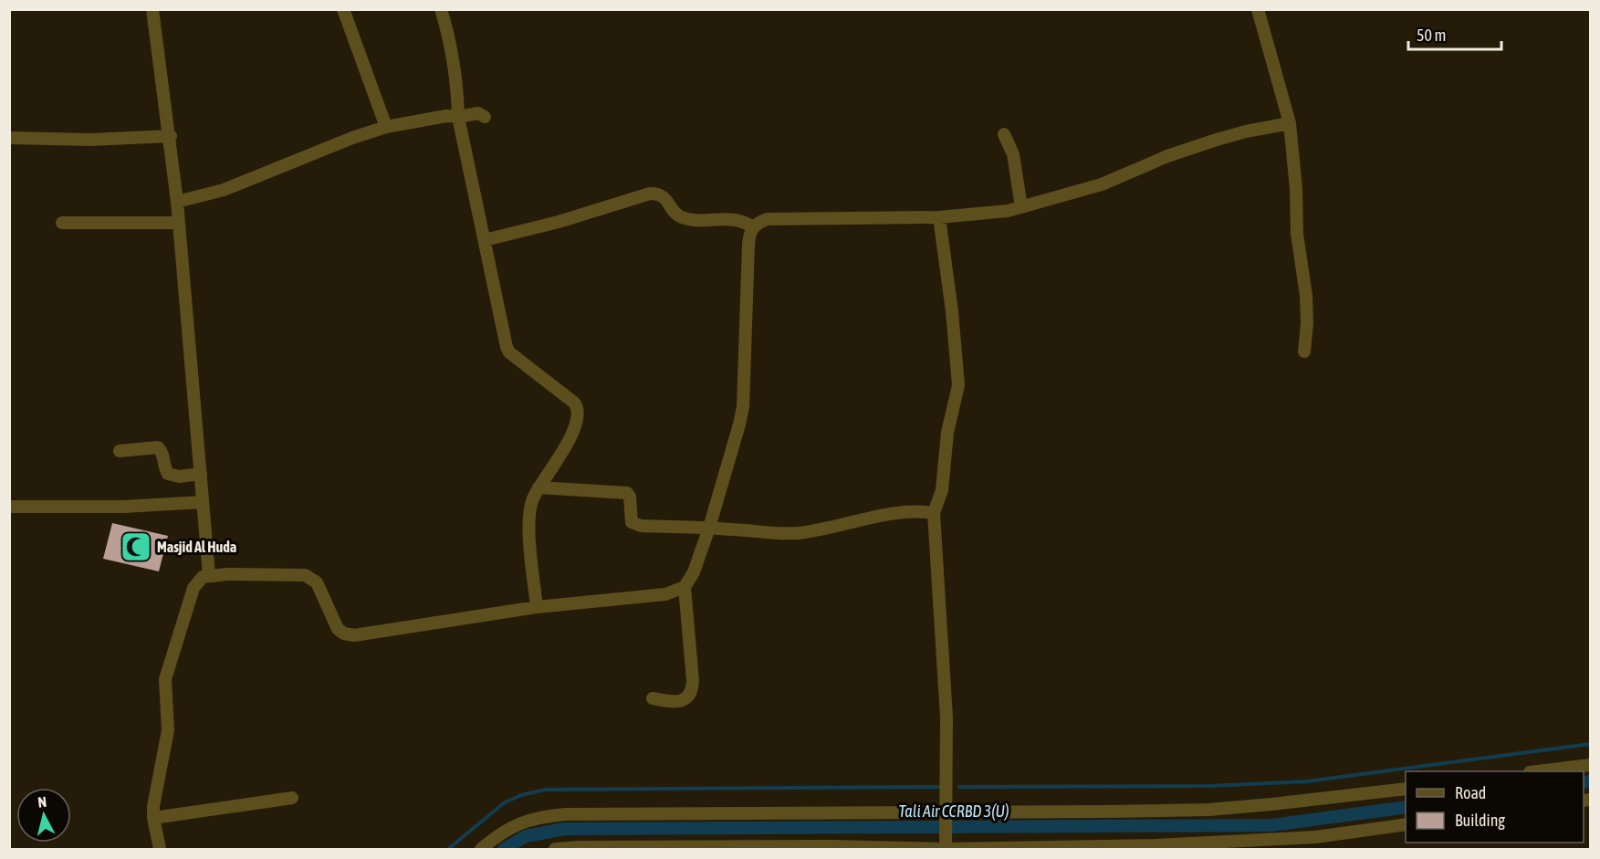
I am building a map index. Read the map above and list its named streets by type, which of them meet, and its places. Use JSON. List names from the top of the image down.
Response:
{
  "water": ["Tali Air CCRBD 3(U)"],
  "places": {
    "mosque": ["Masjid Al Huda"]
  },
  "legend": ["Road", "Building"],
  "scale_bar": "50 m",
  "north": "top"
}
